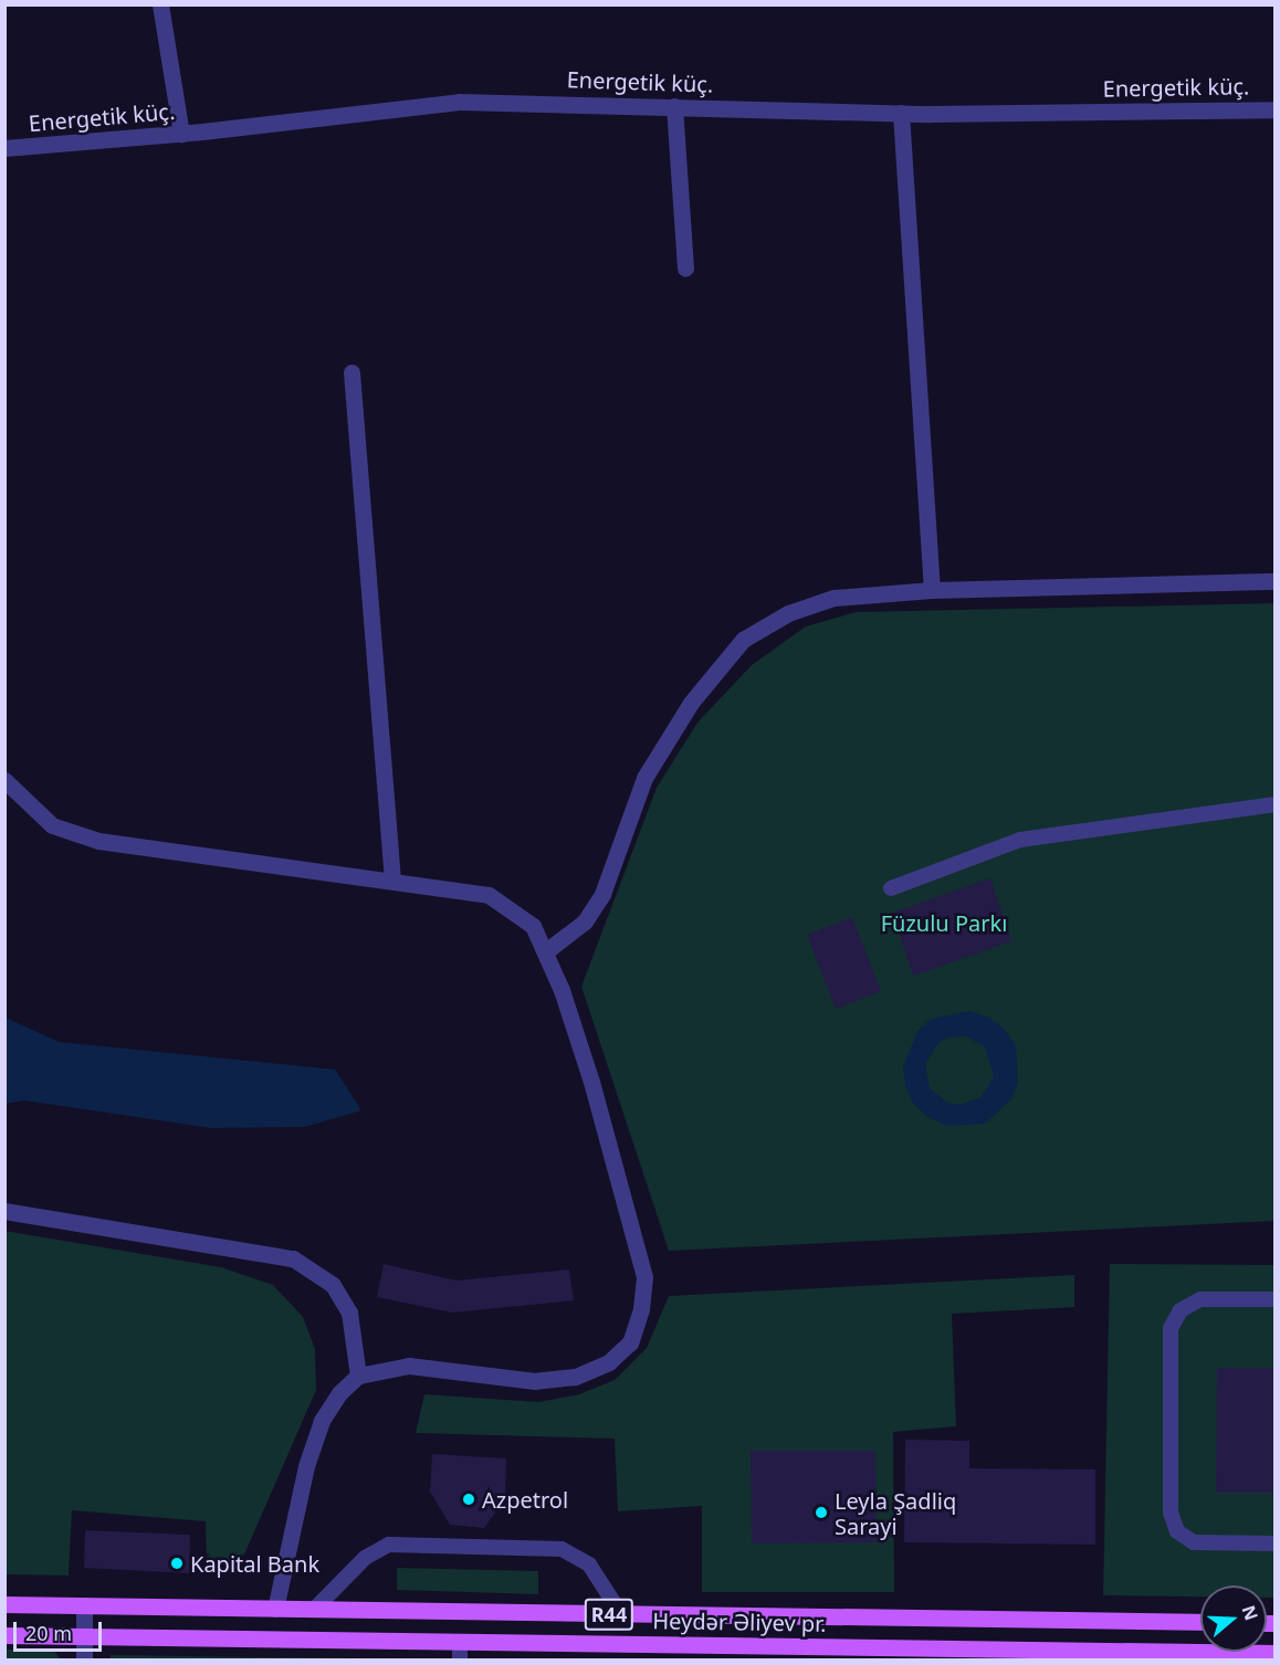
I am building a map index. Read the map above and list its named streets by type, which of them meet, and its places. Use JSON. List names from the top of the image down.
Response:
{
  "streets": {
    "main road": ["R44", "Heydər Əliyev pr."],
    "street": ["Energetik küç."]
  },
  "parks": ["Füzulu Parkı"],
  "places": ["Azpetrol", "Leyla Şadliq Sarayi", "Kapital Bank"],
  "scale_bar": "20 m",
  "north": "right"
}
